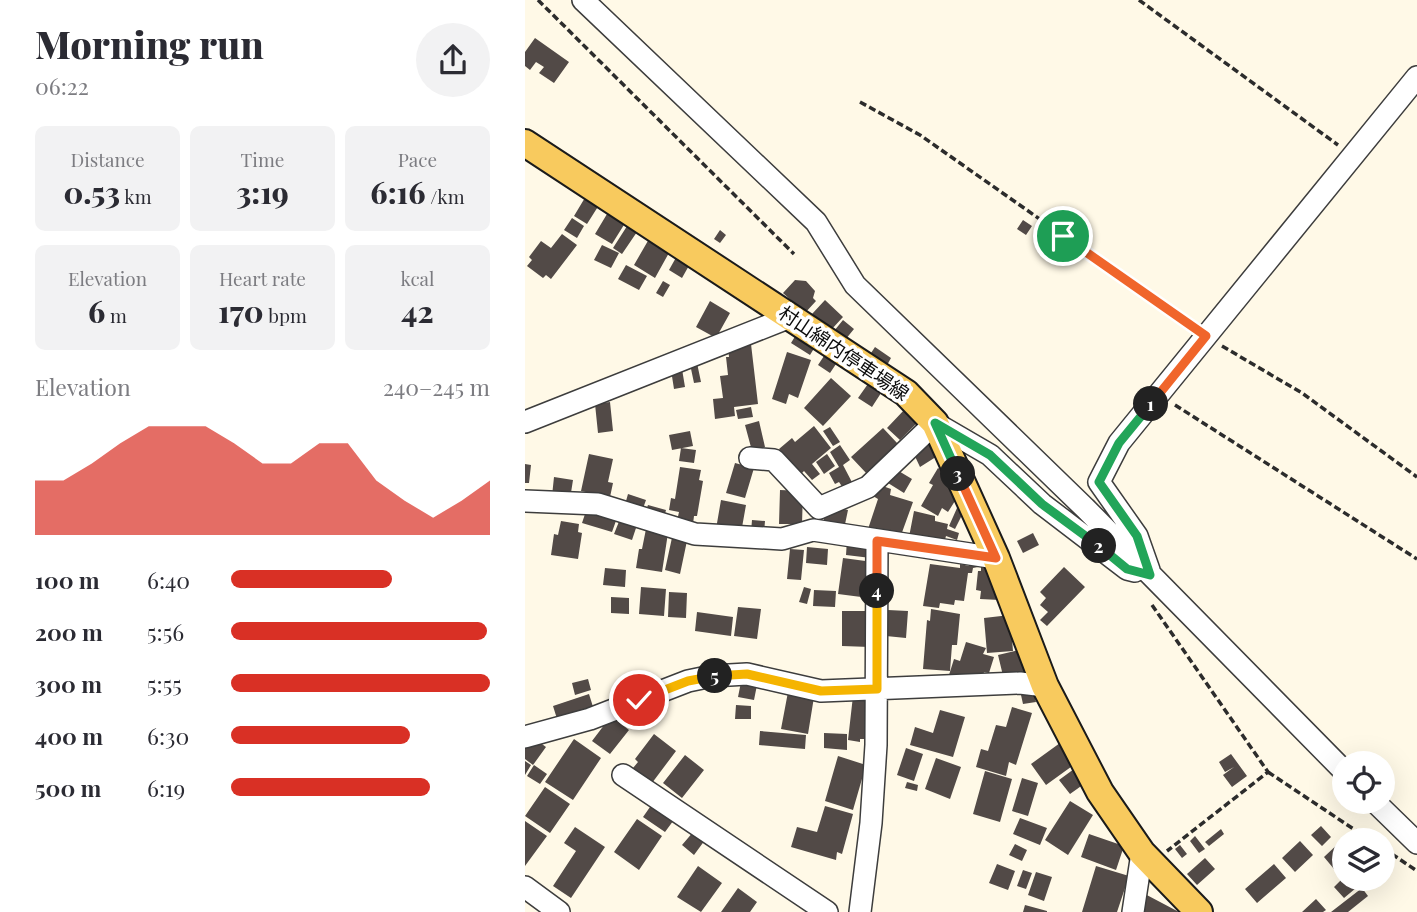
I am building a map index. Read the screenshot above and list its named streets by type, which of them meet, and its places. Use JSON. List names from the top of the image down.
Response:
{
  "streets": {
    "main road": ["村山綿内停車場線"]
  },
  "page": {
    "heading": ["Morning run", "06:22"],
    "stats": [
      ["Distance", "0.53 km"],
      ["Time", "3:19"],
      ["Pace", "6:16 /km"],
      ["Elevation", "6 m"],
      ["Heart rate", "170 bpm"],
      ["kcal", "42"]
    ],
    "chart": ["Elevation", "240–245 m"],
    "pins": [
      "1",
      "3",
      "2",
      "4",
      "5"
    ],
    "list": [
      {
        "name": "100 m",
        "note": "6:40"
      },
      {
        "name": "200 m",
        "note": "5:56"
      },
      {
        "name": "300 m",
        "note": "5:55"
      },
      {
        "name": "400 m",
        "note": "6:30"
      },
      {
        "name": "500 m",
        "note": "6:19"
      }
    ]
  }
}
